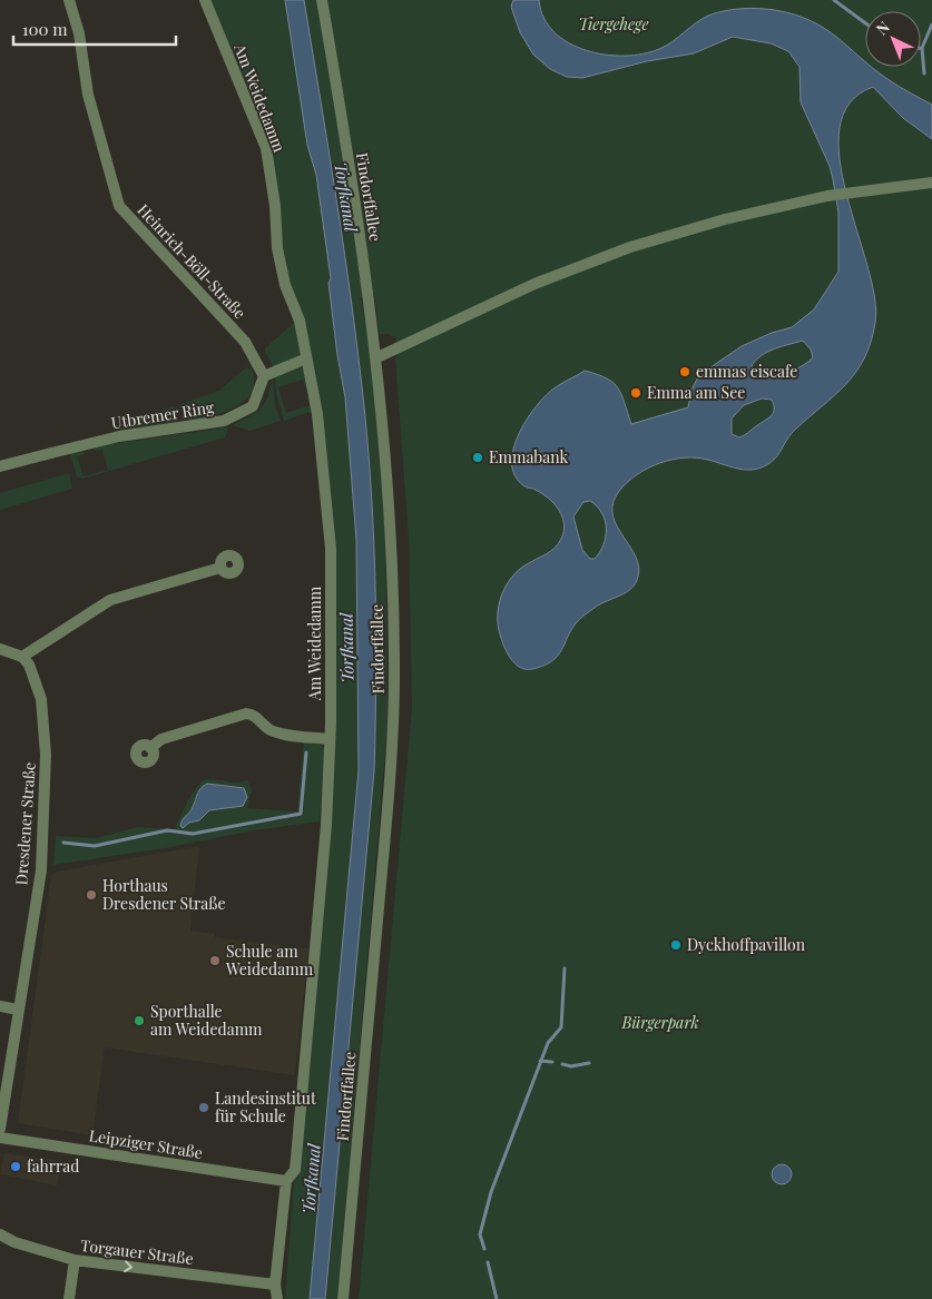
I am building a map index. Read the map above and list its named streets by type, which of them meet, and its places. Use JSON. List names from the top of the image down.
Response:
{
  "streets": {
    "street": [
      "Am Weidedamm",
      "Findorffallee",
      "Heinrich-Böll-Straße",
      "Utbremer Ring",
      "Dresdener Straße",
      "Leipziger Straße",
      "Torgauer Straße"
    ]
  },
  "crossings": [
    ["Am Weidedamm", "Leipziger Straße"],
    ["Am Weidedamm", "Torgauer Straße"],
    ["Heinrich-Böll-Straße", "Utbremer Ring"]
  ],
  "one_way": ["Torgauer Straße"],
  "water": ["Torfkanal"],
  "parks": ["Tiergehege", "Bürgerpark"],
  "places": [
    "emmas eiscafe",
    "Emma am See",
    "Emmabank",
    "Horthaus Dresdener Straße",
    "Dyckhoffpavillon",
    "Schule am Weidedamm",
    "Sporthalle am Weidedamm",
    "Landesinstitut für Schule",
    "fahrrad"
  ],
  "scale_bar": "100 m",
  "north": "top left"
}
